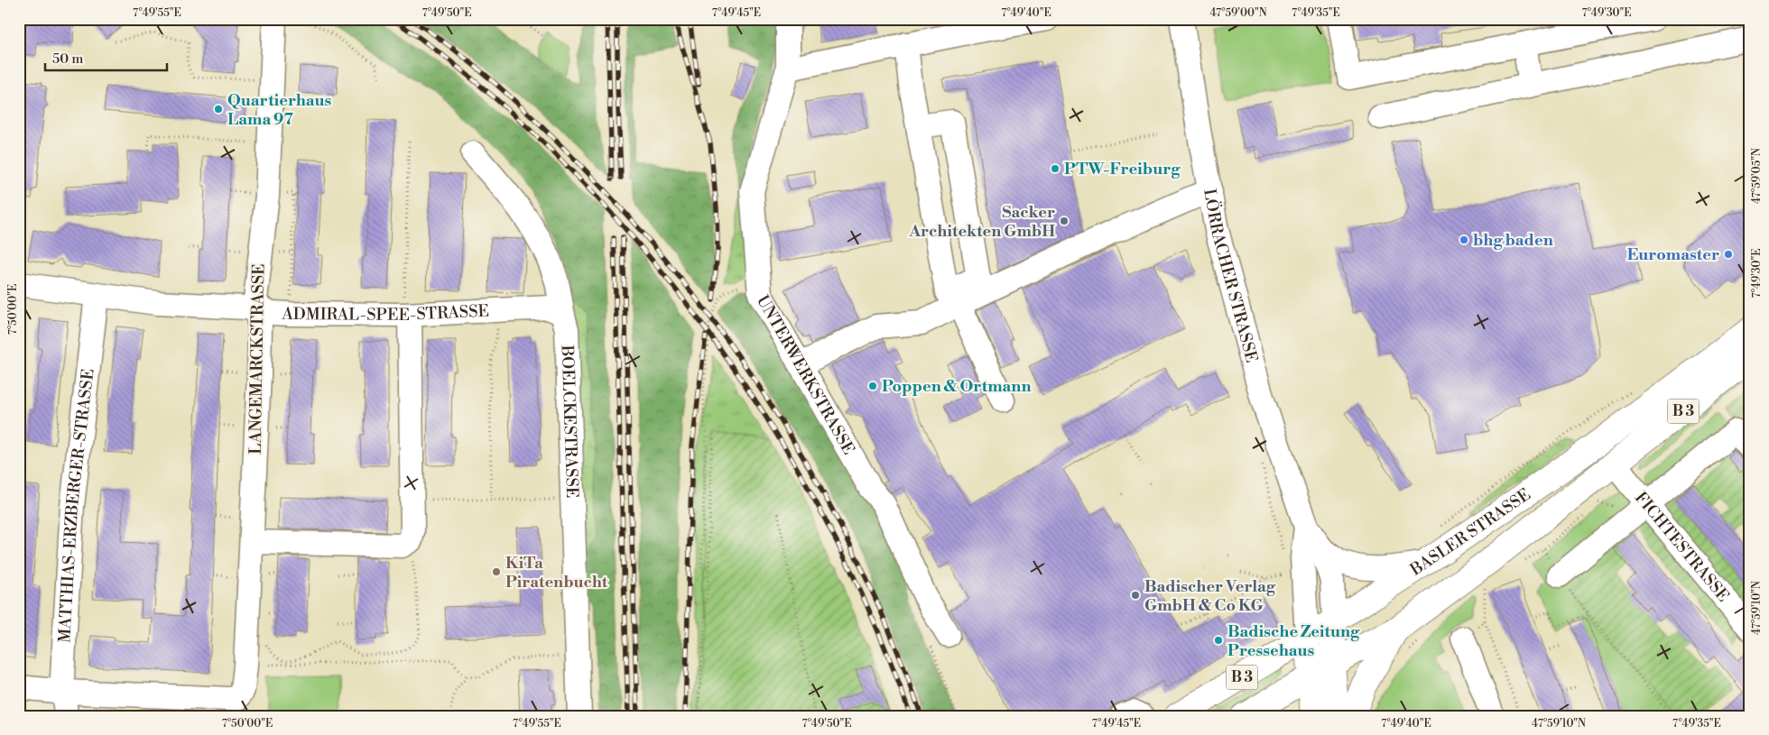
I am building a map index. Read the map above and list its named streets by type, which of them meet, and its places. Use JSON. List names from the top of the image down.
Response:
{
  "streets": {
    "main road": ["LÖRRACHER STRASSE", "B 3", "BASLER STRASSE"],
    "street": [
      "ADMIRAL-SPEE-STRASSE",
      "LANGEMARCKSTRASSE",
      "UNTERWERKSTRASSE",
      "BOELCKESTRASSE",
      "MATTHIAS-ERZBERGER-STRASSE",
      "FICHTESTRASSE"
    ]
  },
  "crossings": [
    ["LÖRRACHER STRASSE", "BASLER STRASSE"],
    ["ADMIRAL-SPEE-STRASSE", "LANGEMARCKSTRASSE"],
    ["ADMIRAL-SPEE-STRASSE", "BOELCKESTRASSE"],
    ["ADMIRAL-SPEE-STRASSE", "MATTHIAS-ERZBERGER-STRASSE"],
    ["LANGEMARCKSTRASSE", "MATTHIAS-ERZBERGER-STRASSE"],
    ["BASLER STRASSE", "FICHTESTRASSE"]
  ],
  "places": [
    "Quartierhaus Lama 97",
    "PTW-Freiburg",
    "Sacker Architekten GmbH",
    "bhg baden",
    "Euromaster",
    "Poppen & Ortmann",
    "KiTa Piratenbucht",
    "Badischer Verlag GmbH & Co KG",
    "Badische Zeitung Pressehaus"
  ],
  "scale_bar": "50 m",
  "coordinates": [
    "7°49'55\"E",
    "7°49'50\"E",
    "7°49'45\"E",
    "7°49'40\"E",
    "47°59'00\"N",
    "7°49'35\"E",
    "7°49'30\"E",
    "47°59'05\"N",
    "7°50'00\"E",
    "47°59'10\"N"
  ]
}
